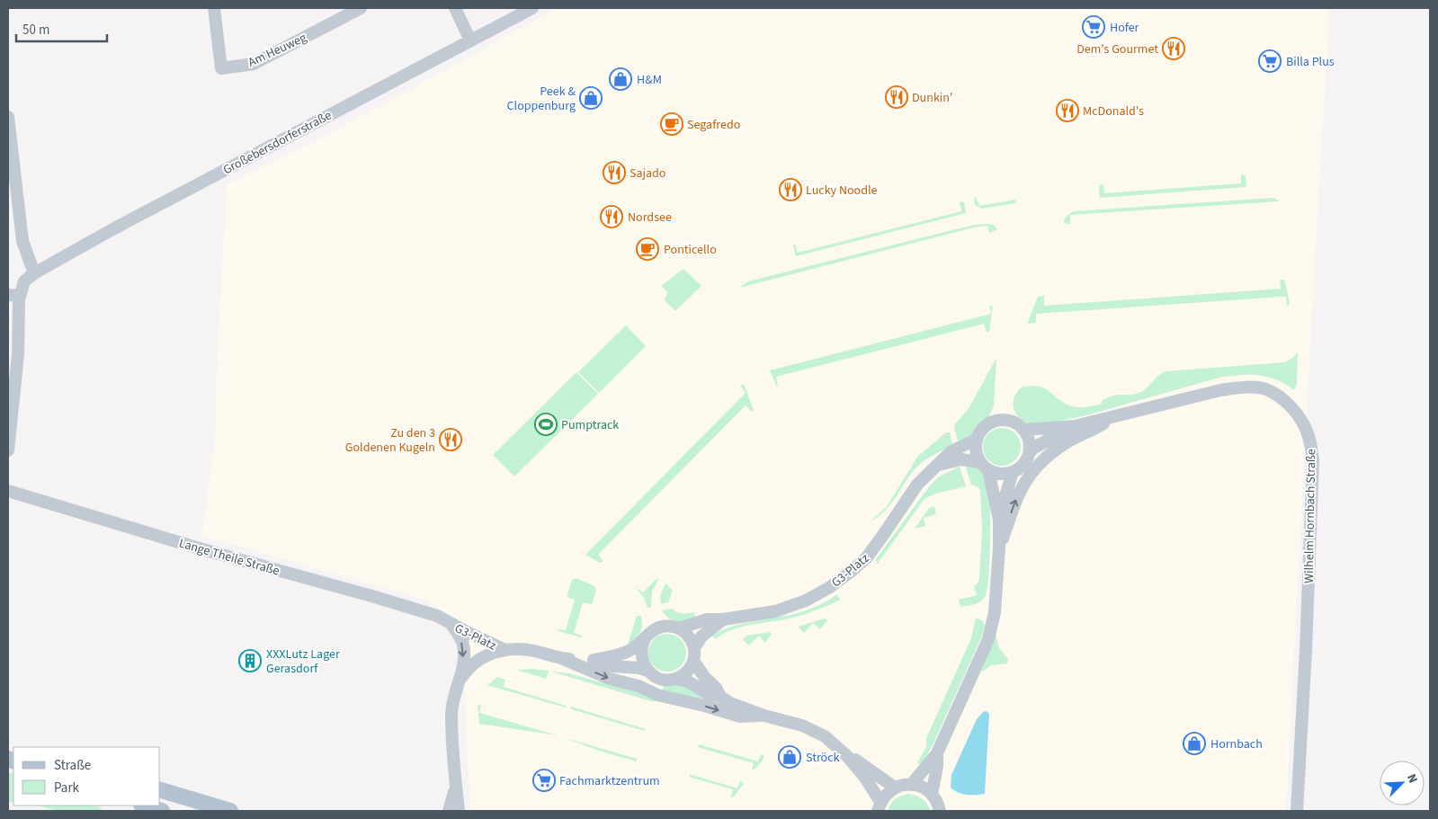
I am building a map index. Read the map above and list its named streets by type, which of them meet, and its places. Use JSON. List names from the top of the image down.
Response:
{
  "streets": {
    "street": [
      "Am Heuweg",
      "Großebersdorferstraße",
      "Wilhelm Hornbach Straße",
      "Lange Theile Straße",
      "G3-Platz"
    ]
  },
  "crossings": [
    ["Wilhelm Hornbach Straße", "G3-Platz"],
    ["Lange Theile Straße", "G3-Platz"]
  ],
  "places": {
    "supermarket": ["Hofer", "Billa Plus", "Fachmarktzentrum"],
    "restaurant": [
      "Dem's Gourmet",
      "Dunkin'",
      "McDonald's",
      "Sajado",
      "Lucky Noodle",
      "Nordsee",
      "Zu den 3 Goldenen Kugeln"
    ],
    "shop": [
      "H&M",
      "Peek & Cloppenburg",
      "Hornbach",
      "Ströck"
    ],
    "cafe": ["Segafredo", "Ponticello"],
    "sports": ["Pumptrack"],
    "building": ["XXXLutz Lager Gerasdorf"]
  },
  "legend": ["Straße", "Park"],
  "scale_bar": "50 m",
  "north": "top right"
}
